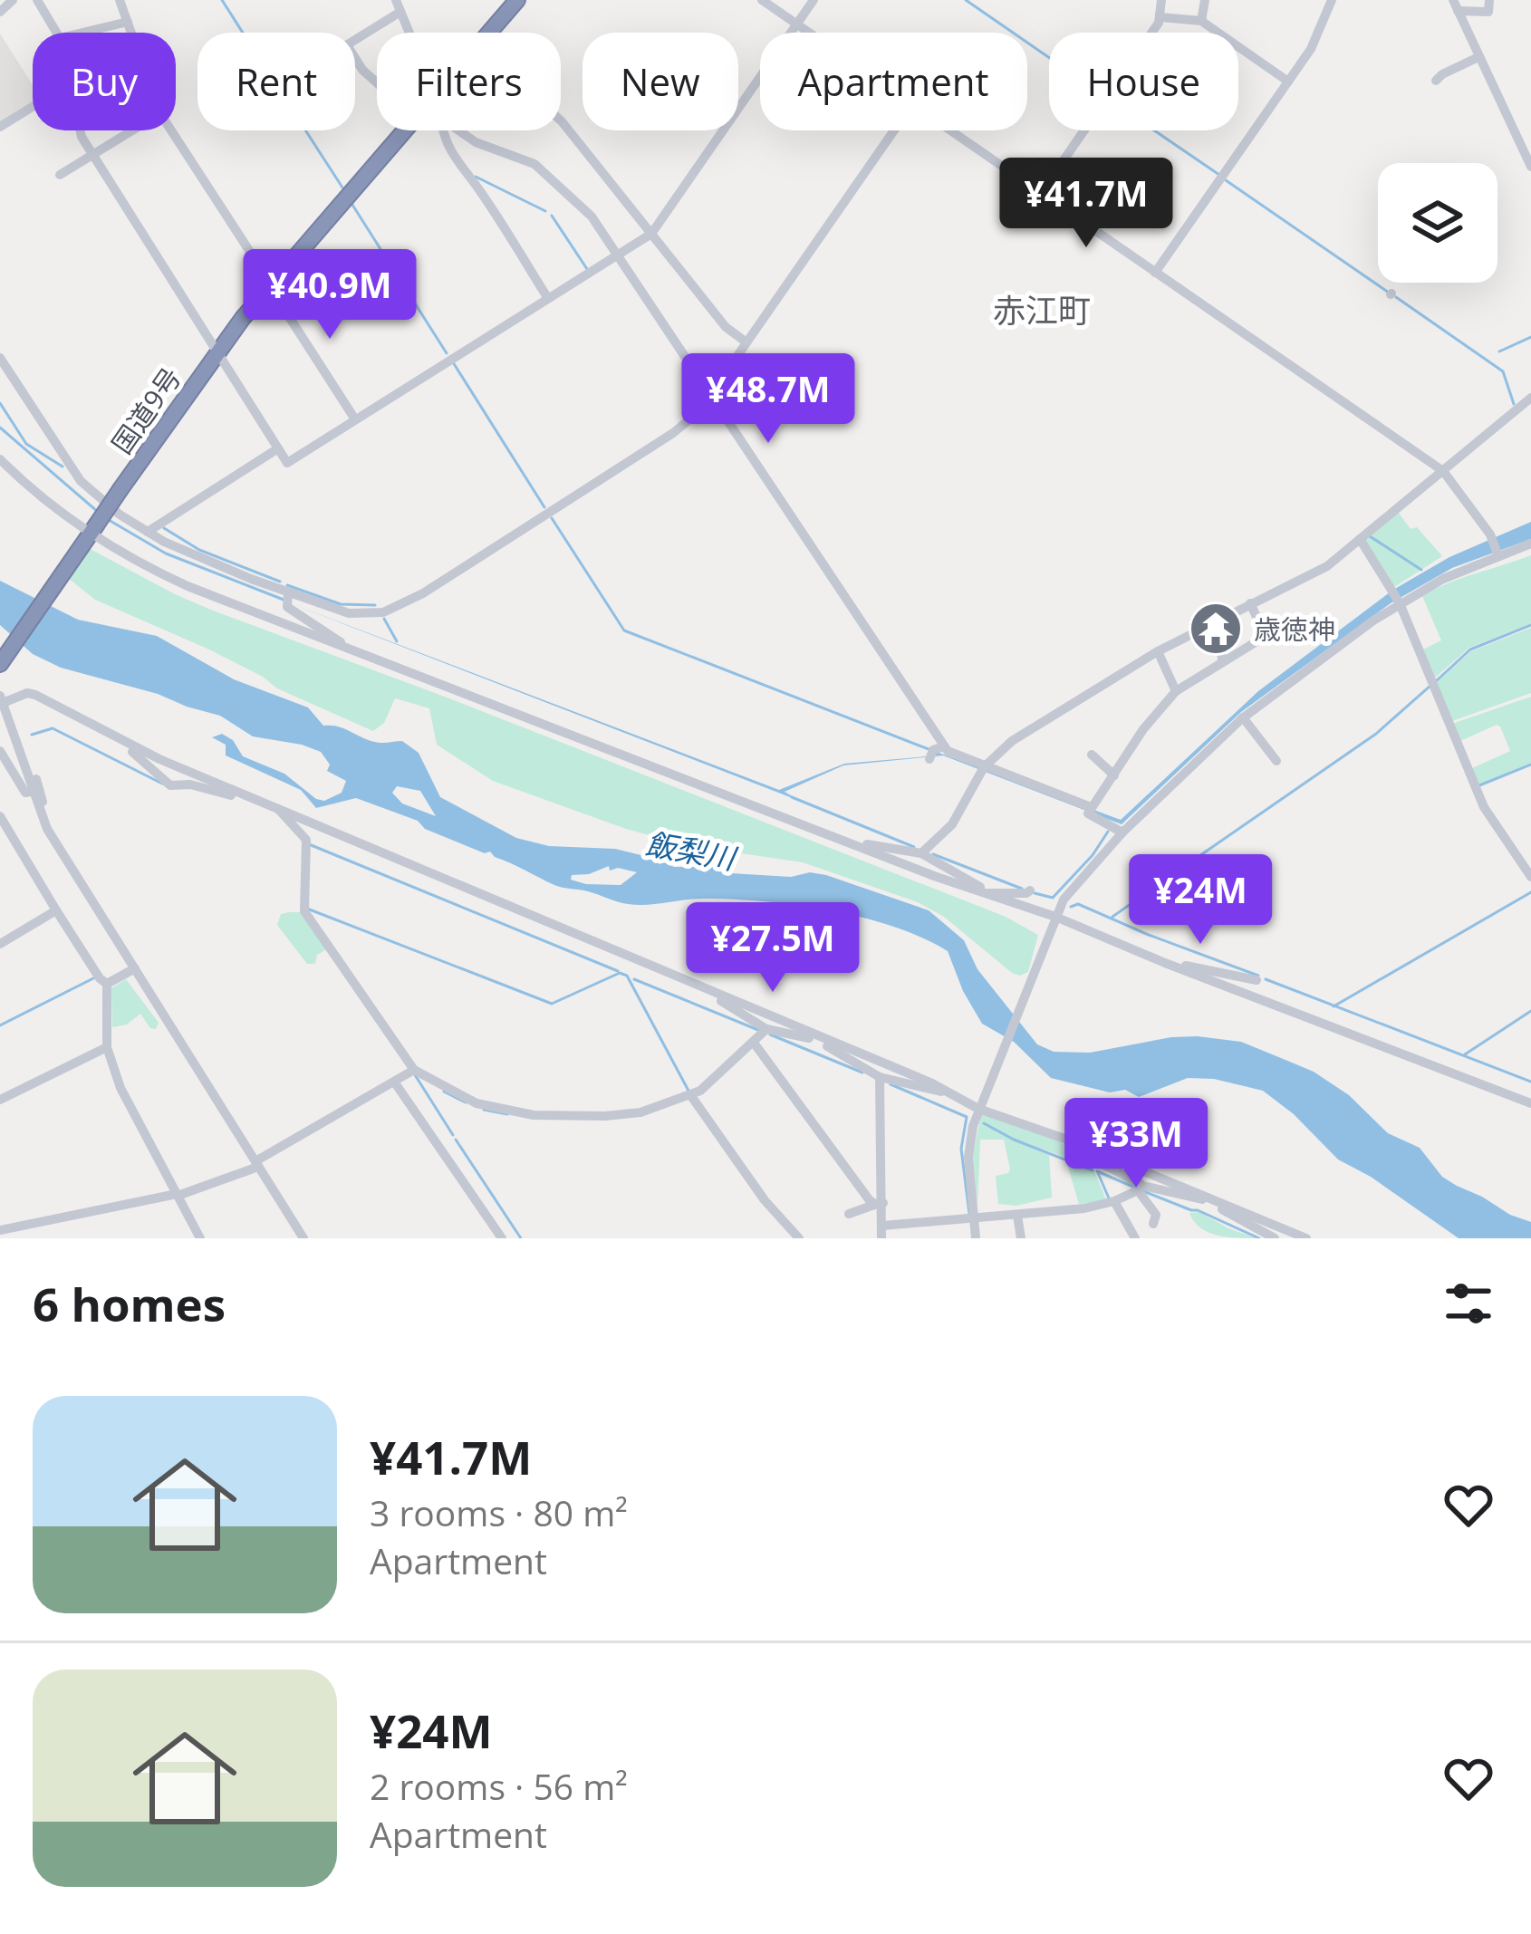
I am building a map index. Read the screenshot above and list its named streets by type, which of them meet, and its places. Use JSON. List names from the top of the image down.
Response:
{
  "streets": {
    "highway": ["国道9号"]
  },
  "districts": ["赤江町"],
  "water": ["飯梨川"],
  "places": {
    "temple": ["歳徳神"]
  },
  "page": {
    "chip": [
      "Buy",
      "Rent",
      "Filters",
      "New",
      "Apartment",
      "House"
    ],
    "price": [
      "¥41.7M",
      "¥40.9M",
      "¥48.7M",
      "¥24M",
      "¥27.5M",
      "¥33M"
    ],
    "heading": "6 homes",
    "list": [
      {
        "name": "¥41.7M",
        "note": "3 rooms · 80 m² · Apartment"
      },
      {
        "name": "¥24M",
        "note": "2 rooms · 56 m² · Apartment"
      }
    ]
  }
}
